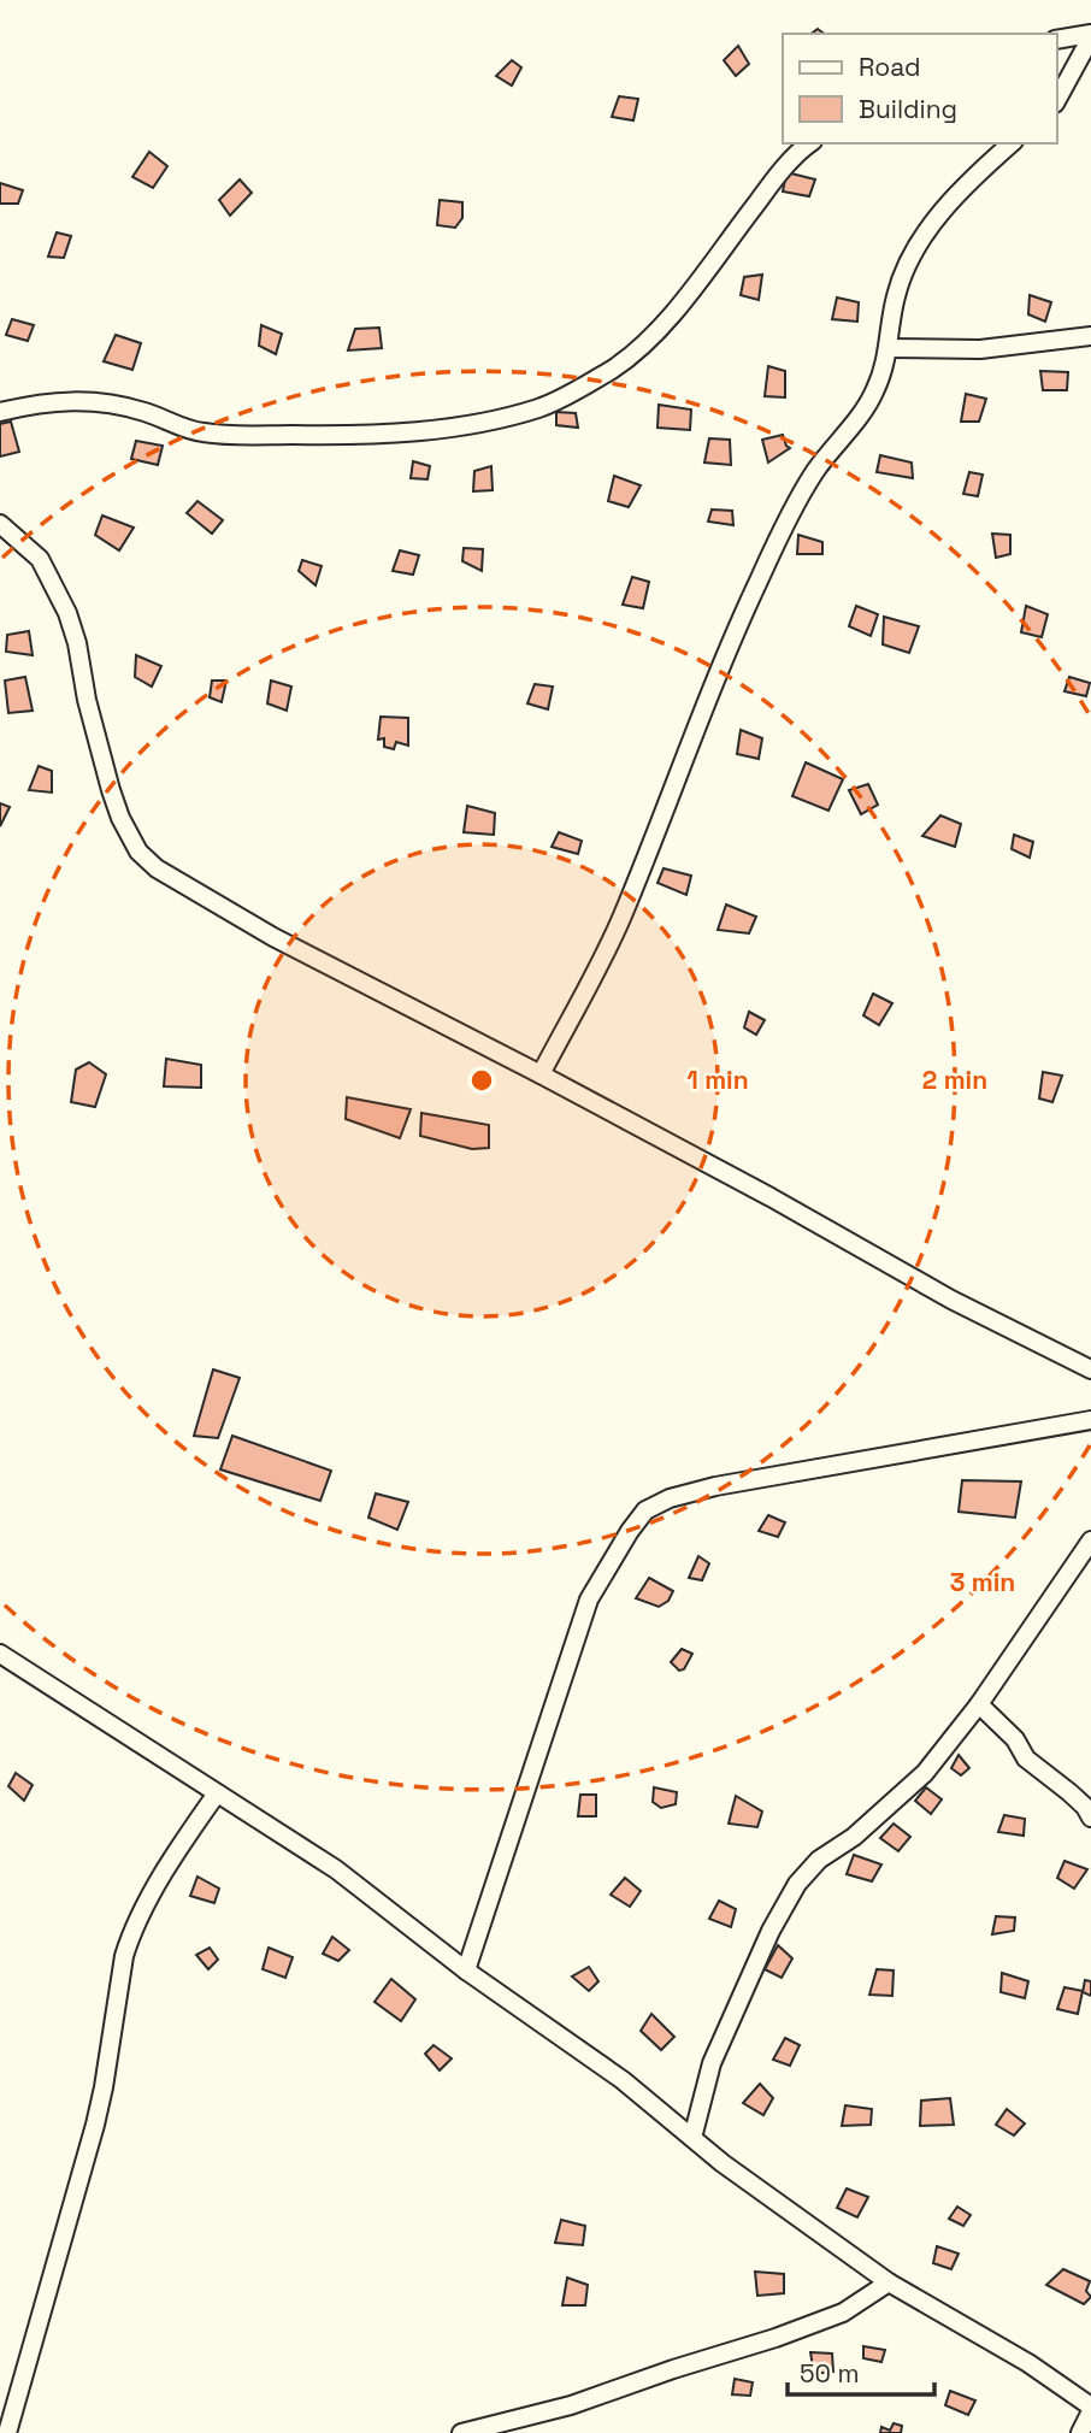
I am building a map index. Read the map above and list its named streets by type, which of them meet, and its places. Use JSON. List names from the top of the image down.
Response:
{
  "legend": ["Road", "Building"],
  "scale_bar": "50 m",
  "rings": ["1 min", "2 min", "3 min"]
}
